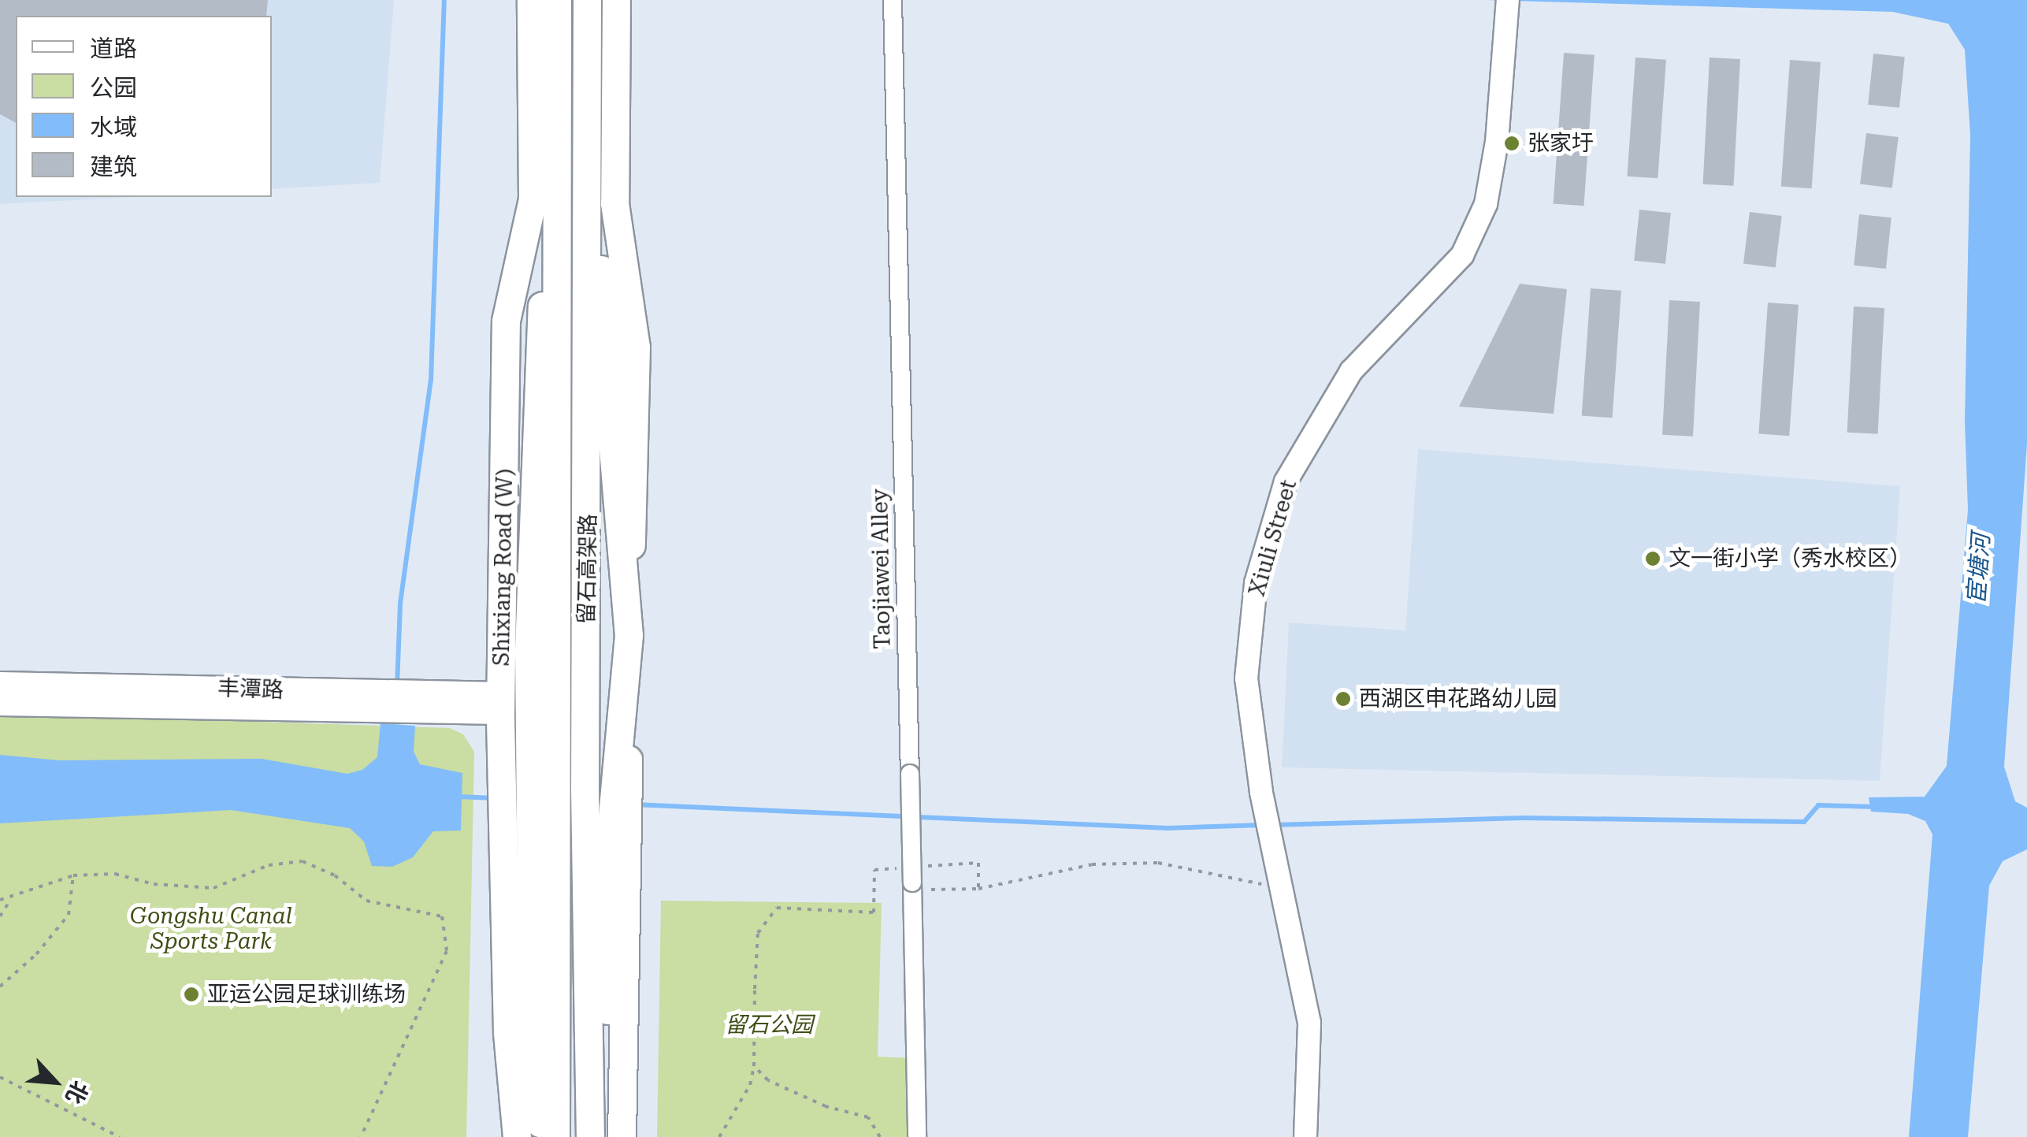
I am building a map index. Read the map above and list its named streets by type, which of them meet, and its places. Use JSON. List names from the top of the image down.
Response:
{
  "streets": {
    "main road": ["Shixiang Road (W)", "留石高架路", "丰潭路"],
    "street": ["Xiuli Street", "Taojiawei Alley"]
  },
  "crossings": [
    ["Shixiang Road (W)", "留石高架路"],
    ["Shixiang Road (W)", "丰潭路"]
  ],
  "water": ["宦塘河"],
  "parks": ["Gongshu Canal Sports Park", "留石公园"],
  "places": [
    "张家圩",
    "文一街小学（秀水校区）",
    "西湖区申花路幼儿园",
    "亚运公园足球训练场"
  ],
  "legend": [
    "道路",
    "公园",
    "水域",
    "建筑"
  ],
  "north": "bottom right"
}
